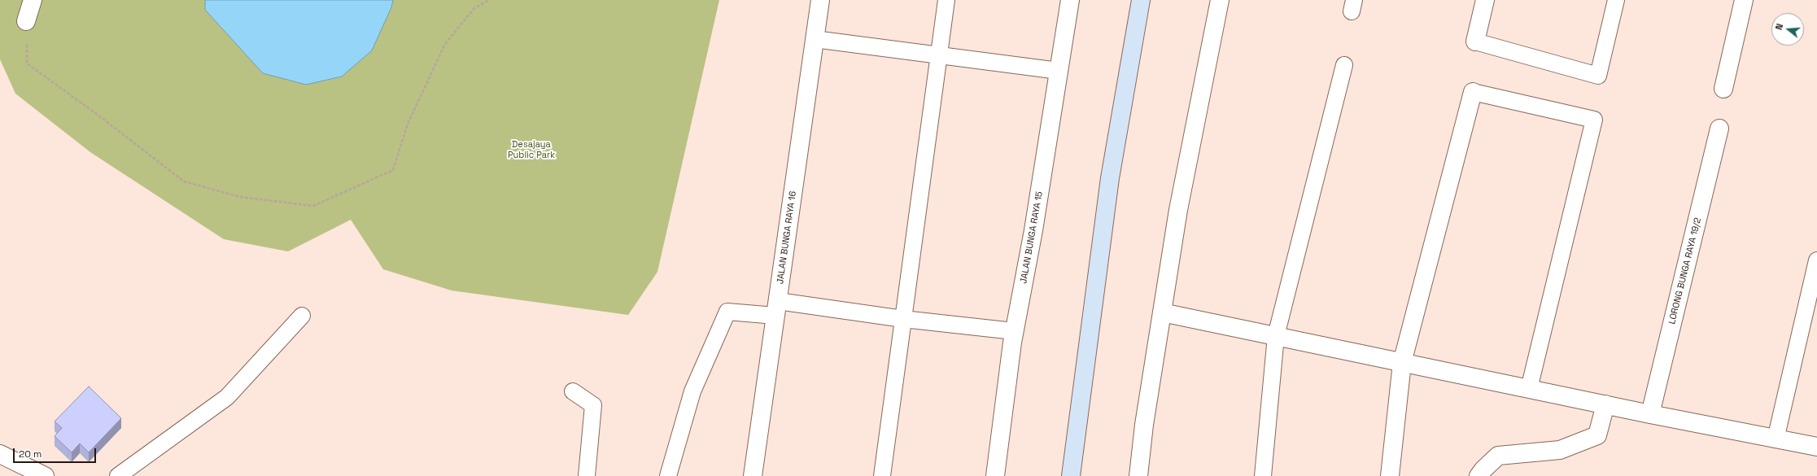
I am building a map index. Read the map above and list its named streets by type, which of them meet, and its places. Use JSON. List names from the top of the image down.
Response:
{
  "streets": {
    "street": ["JALAN BUNGA RAYA 16", "JALAN BUNGA RAYA 15", "LORONG BUNGA RAYA 19/2"]
  },
  "parks": ["Desajaya Public Park"],
  "scale_bar": "20 m",
  "north": "left"
}
